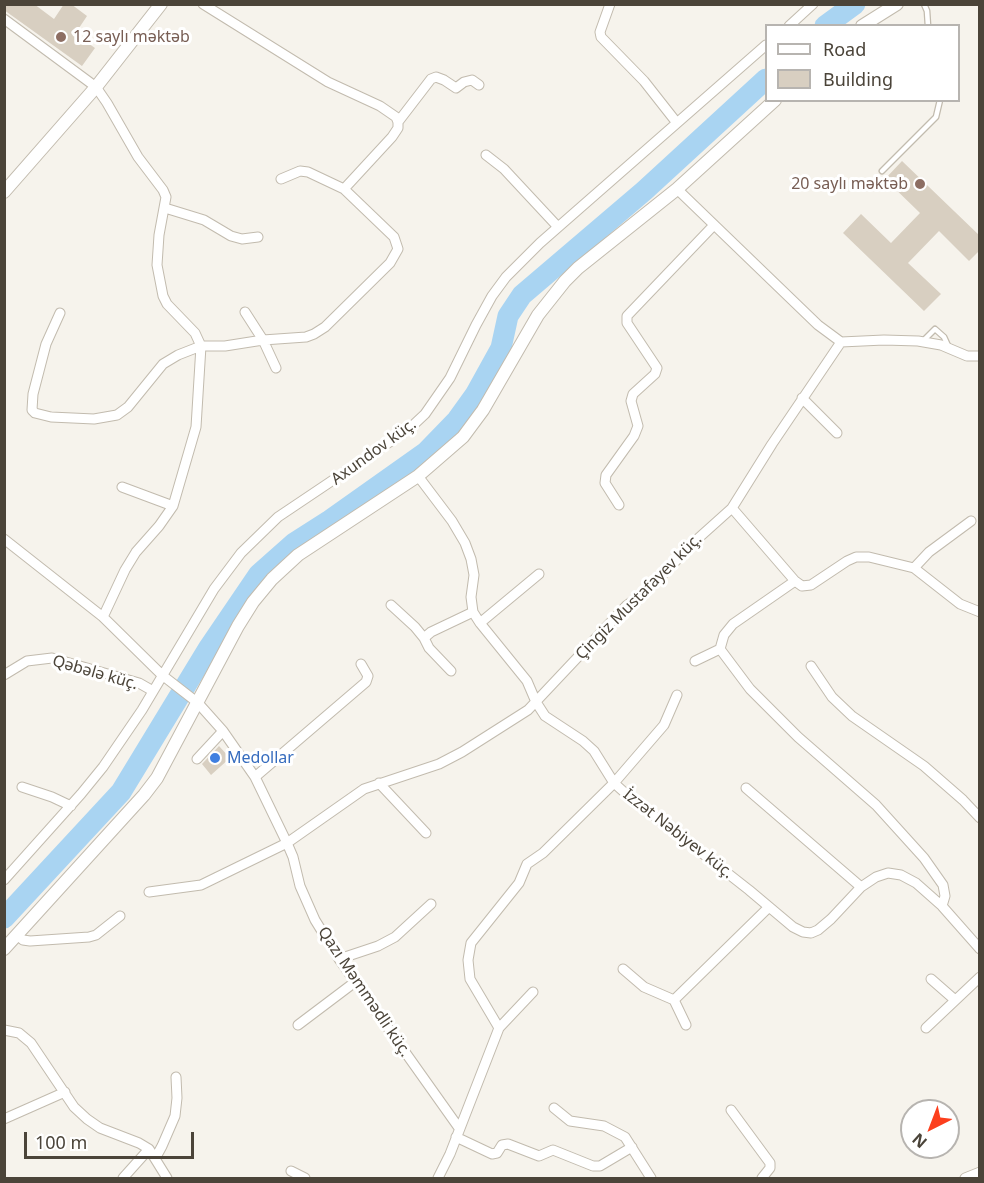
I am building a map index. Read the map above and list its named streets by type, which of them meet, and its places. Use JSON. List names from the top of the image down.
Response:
{
  "streets": {
    "street": [
      "Axundov küç.",
      "Çingiz Mustafayev küç.",
      "Qəbələ küç.",
      "İzzət Nəbiyev küç.",
      "Qazı Məmmədli küç."
    ]
  },
  "crossings": [
    ["Axundov küç.", "Qəbələ küç."],
    ["Axundov küç.", "Qazı Məmmədli küç."],
    ["Çingiz Mustafayev küç.", "İzzət Nəbiyev küç."],
    ["Çingiz Mustafayev küç.", "Qazı Məmmədli küç."]
  ],
  "places": ["12 saylı məktəb", "20 saylı məktəb", "Medollar"],
  "legend": ["Road", "Building"],
  "scale_bar": "100 m",
  "north": "bottom left"
}
